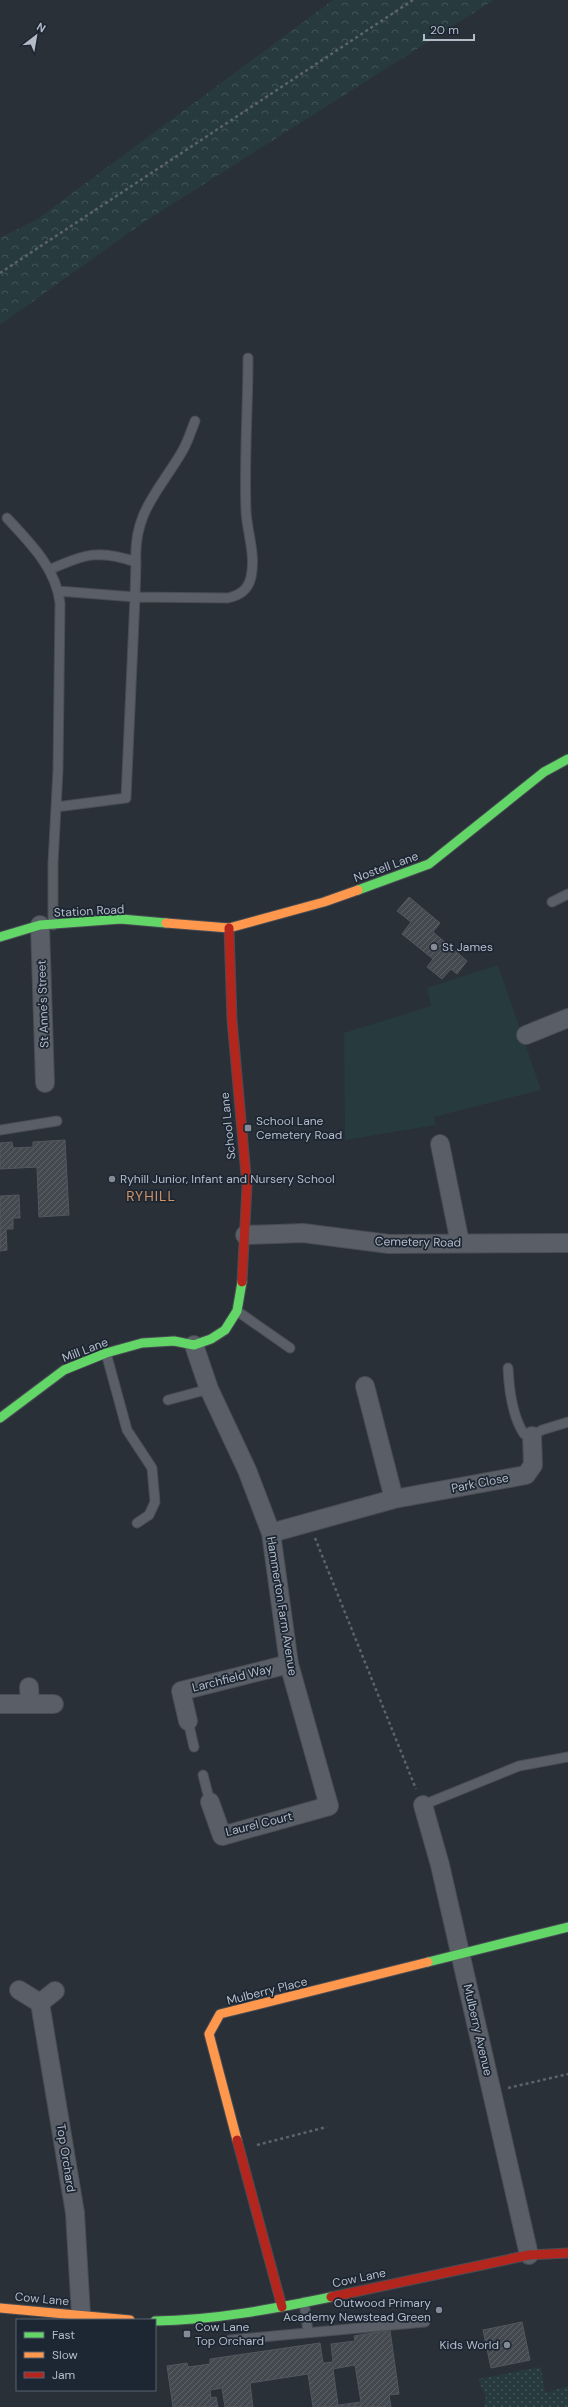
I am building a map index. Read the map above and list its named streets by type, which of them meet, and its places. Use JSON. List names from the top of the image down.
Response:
{
  "streets": {
    "street": [
      "Nostell Lane",
      "Station Road",
      "St Anne's Street",
      "School Lane",
      "Cemetery Road",
      "Mill Lane",
      "Park Close",
      "Hammerton Farm Avenue",
      "Larchfield Way",
      "Laurel Court",
      "Mulberry Place",
      "Mulberry Avenue",
      "Top Orchard",
      "Cow Lane"
    ]
  },
  "crossings": [
    ["Nostell Lane", "Station Road"],
    ["Nostell Lane", "School Lane"],
    ["Station Road", "St Anne's Street"],
    ["Station Road", "School Lane"],
    ["School Lane", "Cemetery Road"],
    ["School Lane", "Mill Lane"],
    ["School Lane", "Hammerton Farm Avenue"],
    ["Mill Lane", "Hammerton Farm Avenue"],
    ["Park Close", "Hammerton Farm Avenue"],
    ["Hammerton Farm Avenue", "Larchfield Way"],
    ["Hammerton Farm Avenue", "Laurel Court"],
    ["Mulberry Place", "Mulberry Avenue"],
    ["Mulberry Place", "Cow Lane"],
    ["Mulberry Avenue", "Cow Lane"],
    ["Top Orchard", "Cow Lane"]
  ],
  "districts": ["RYHILL"],
  "places": {
    "other": [
      "St James",
      "Ryhill Junior, Infant and Nursery School",
      "Outwood Primary Academy Newstead Green",
      "Kids World"
    ],
    "transit": ["School Lane Cemetery Road", "Cow Lane Top Orchard"]
  },
  "legend": ["Fast", "Slow", "Jam"],
  "scale_bar": "20 m",
  "north": "top right"
}
